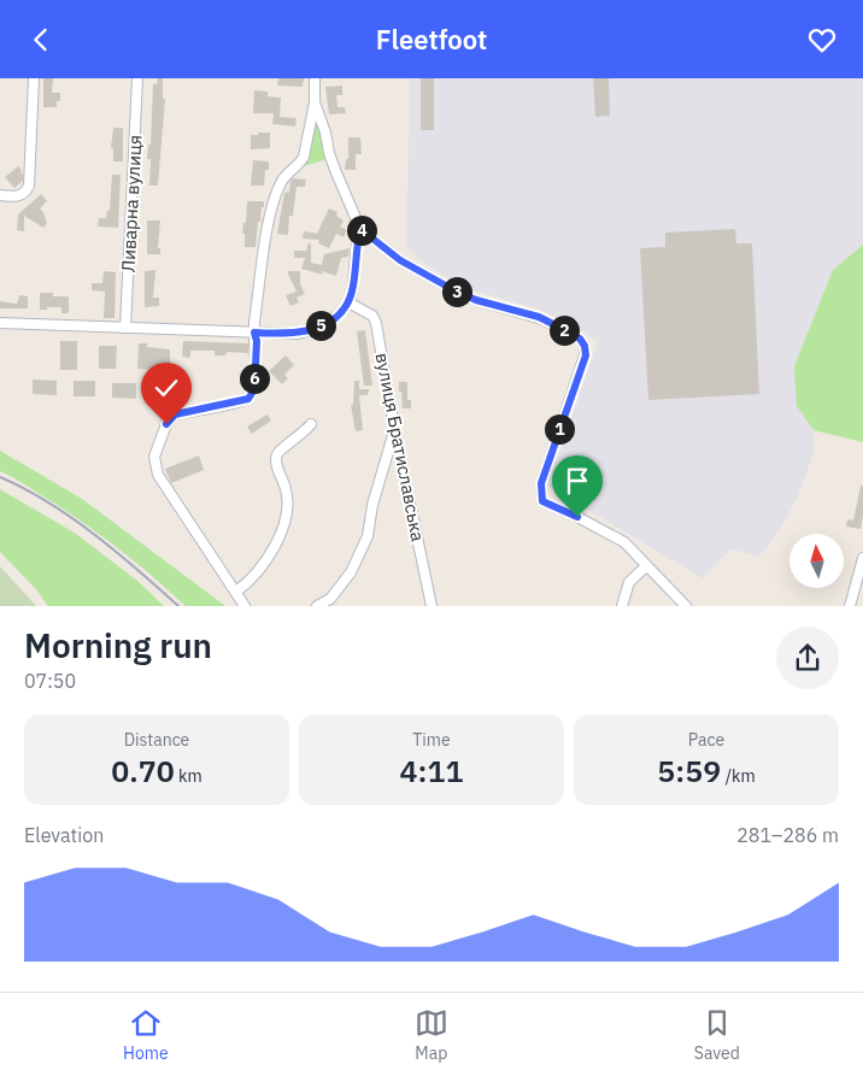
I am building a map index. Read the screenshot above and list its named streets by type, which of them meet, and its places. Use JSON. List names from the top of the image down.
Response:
{
  "streets": {
    "street": ["Ливарна вулиця", "вулиця Братиславська"]
  },
  "north": "top",
  "page": {
    "header": "Fleetfoot",
    "pins": [
      "4",
      "3",
      "5",
      "2",
      "6",
      "1"
    ],
    "heading": ["Morning run", "07:50"],
    "stats": [
      ["Distance", "0.70 km"],
      ["Time", "4:11"],
      ["Pace", "5:59 /km"]
    ],
    "chart": ["Elevation", "281–286 m"],
    "tabs": ["Home", "Map", "Saved"]
  }
}
